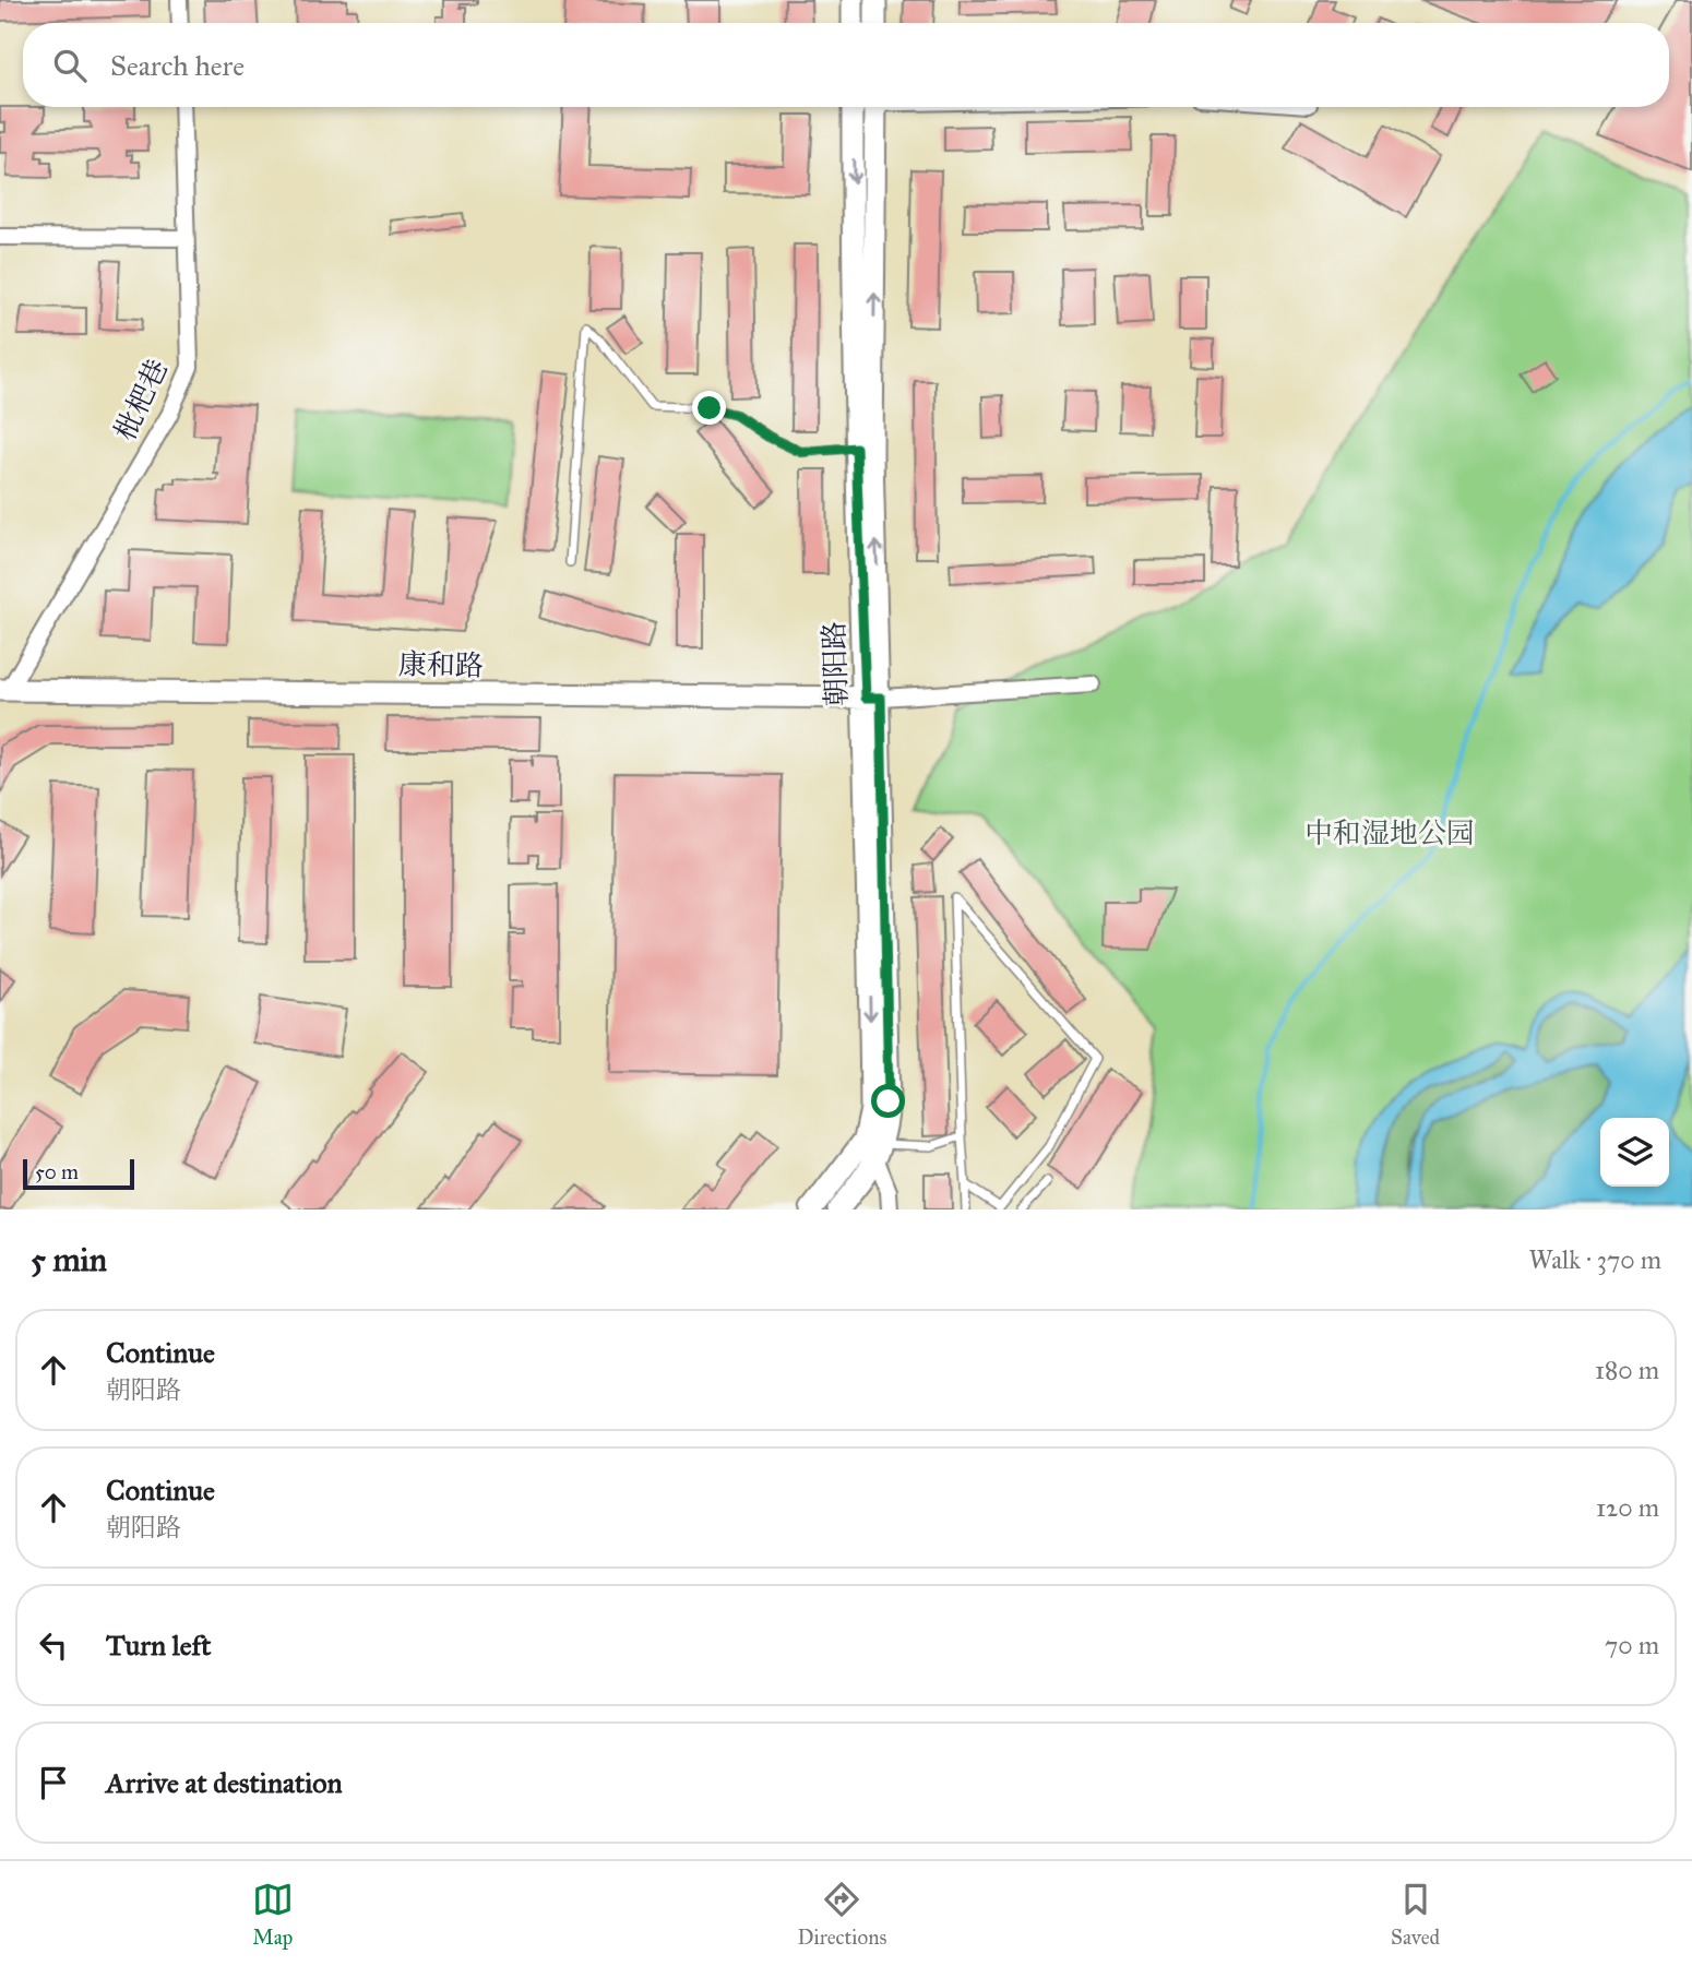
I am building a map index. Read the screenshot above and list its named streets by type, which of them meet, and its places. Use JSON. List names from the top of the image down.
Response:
{
  "streets": {
    "main road": ["朝阳路", "康和路"],
    "street": ["枇杷巷"]
  },
  "crossings": [
    ["枇杷巷", "康和路"],
    ["朝阳路", "康和路"]
  ],
  "parks": ["中和湿地公园"],
  "scale_bar": "50 m",
  "page": {
    "search": "Search here",
    "scale": "50 m",
    "heading": ["5 min", "Walk · 370 m"],
    "list": [
      ["Continue", "朝阳路", "180 m"],
      ["Continue", "朝阳路", "120 m"],
      ["Turn left", "70 m"],
      "Arrive at destination"
    ],
    "nav": ["Map", "Directions", "Saved"]
  }
}
